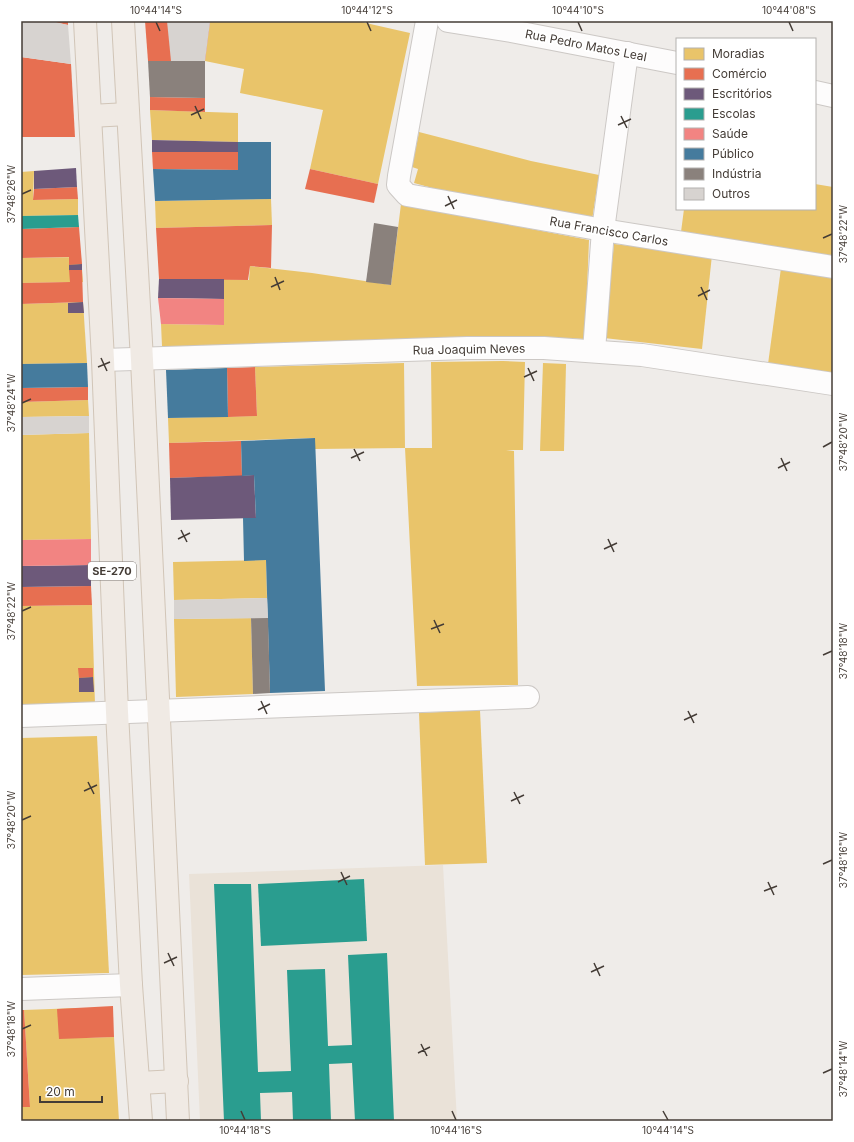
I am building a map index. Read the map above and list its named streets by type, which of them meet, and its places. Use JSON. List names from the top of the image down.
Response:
{
  "streets": {
    "main road": ["SE-270"],
    "street": ["Rua Pedro Matos Leal", "Rua Francisco Carlos", "Rua Joaquim Neves"]
  },
  "crossings": [
    ["Rua Joaquim Neves", "SE-270"]
  ],
  "legend": [
    "Moradias",
    "Comércio",
    "Escritórios",
    "Escolas",
    "Saúde",
    "Público",
    "Indústria",
    "Outros"
  ],
  "scale_bar": "20 m",
  "coordinates": [
    "10°44'14\"S",
    "10°44'12\"S",
    "10°44'10\"S",
    "10°44'08\"S",
    "37°48'26\"W",
    "37°48'22\"W",
    "37°48'24\"W",
    "37°48'20\"W",
    "37°48'18\"W",
    "37°48'16\"W",
    "37°48'14\"W",
    "10°44'18\"S",
    "10°44'16\"S"
  ]
}
